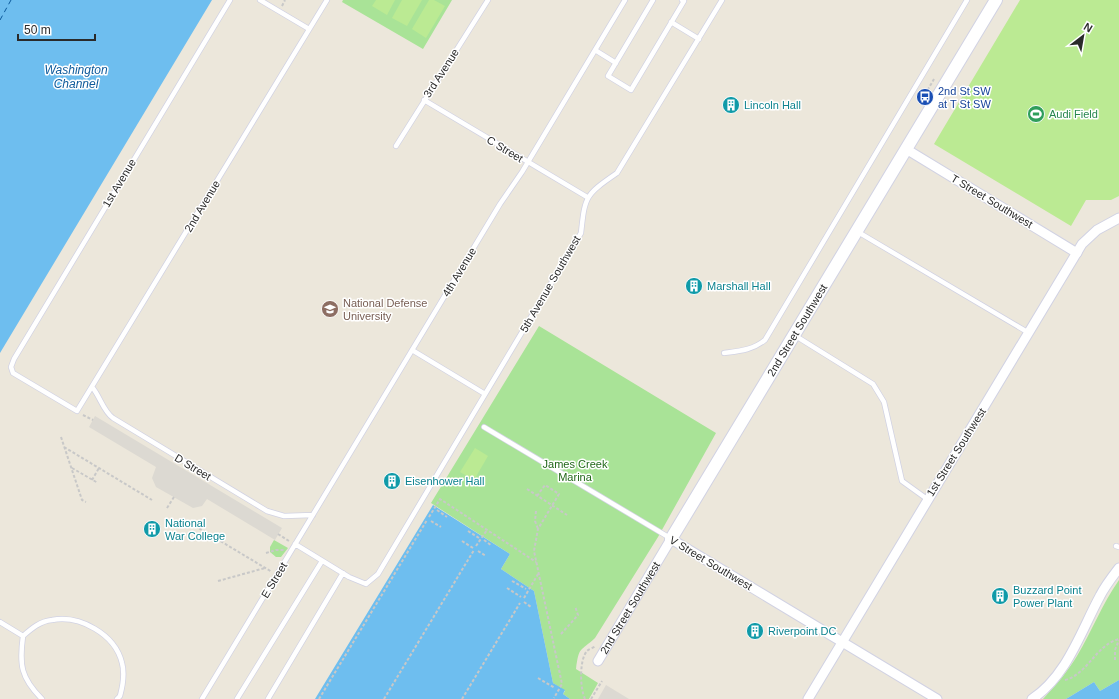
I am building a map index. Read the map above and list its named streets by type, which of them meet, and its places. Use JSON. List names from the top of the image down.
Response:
{
  "streets": {
    "street": [
      "T Street Southwest",
      "2nd Street Southwest",
      "1st Street Southwest",
      "V Street Southwest"
    ],
    "lane": [
      "3rd Avenue",
      "C Street",
      "1st Avenue",
      "2nd Avenue",
      "4th Avenue",
      "5th Avenue Southwest",
      "D Street",
      "E Street"
    ]
  },
  "crossings": [
    ["3rd Avenue", "C Street"],
    ["C Street", "4th Avenue"],
    ["C Street", "5th Avenue Southwest"],
    ["1st Avenue", "2nd Avenue"],
    ["T Street Southwest", "2nd Street Southwest"],
    ["T Street Southwest", "1st Street Southwest"],
    ["2nd Avenue", "D Street"],
    ["4th Avenue", "D Street"],
    ["4th Avenue", "E Street"],
    ["2nd Street Southwest", "V Street Southwest"],
    ["1st Street Southwest", "V Street Southwest"]
  ],
  "water": ["Washington Channel"],
  "parks": ["James Creek Marina"],
  "places": {
    "bus stop": ["2nd St SW at T St SW"],
    "building": [
      "Lincoln Hall",
      "Marshall Hall",
      "Eisenhower Hall",
      "National War College",
      "Buzzard Point Power Plant",
      "Riverpoint DC"
    ],
    "sports": ["Audi Field"],
    "school or university": ["National Defense University"]
  },
  "scale_bar": "50 m",
  "north": "top right"
}
